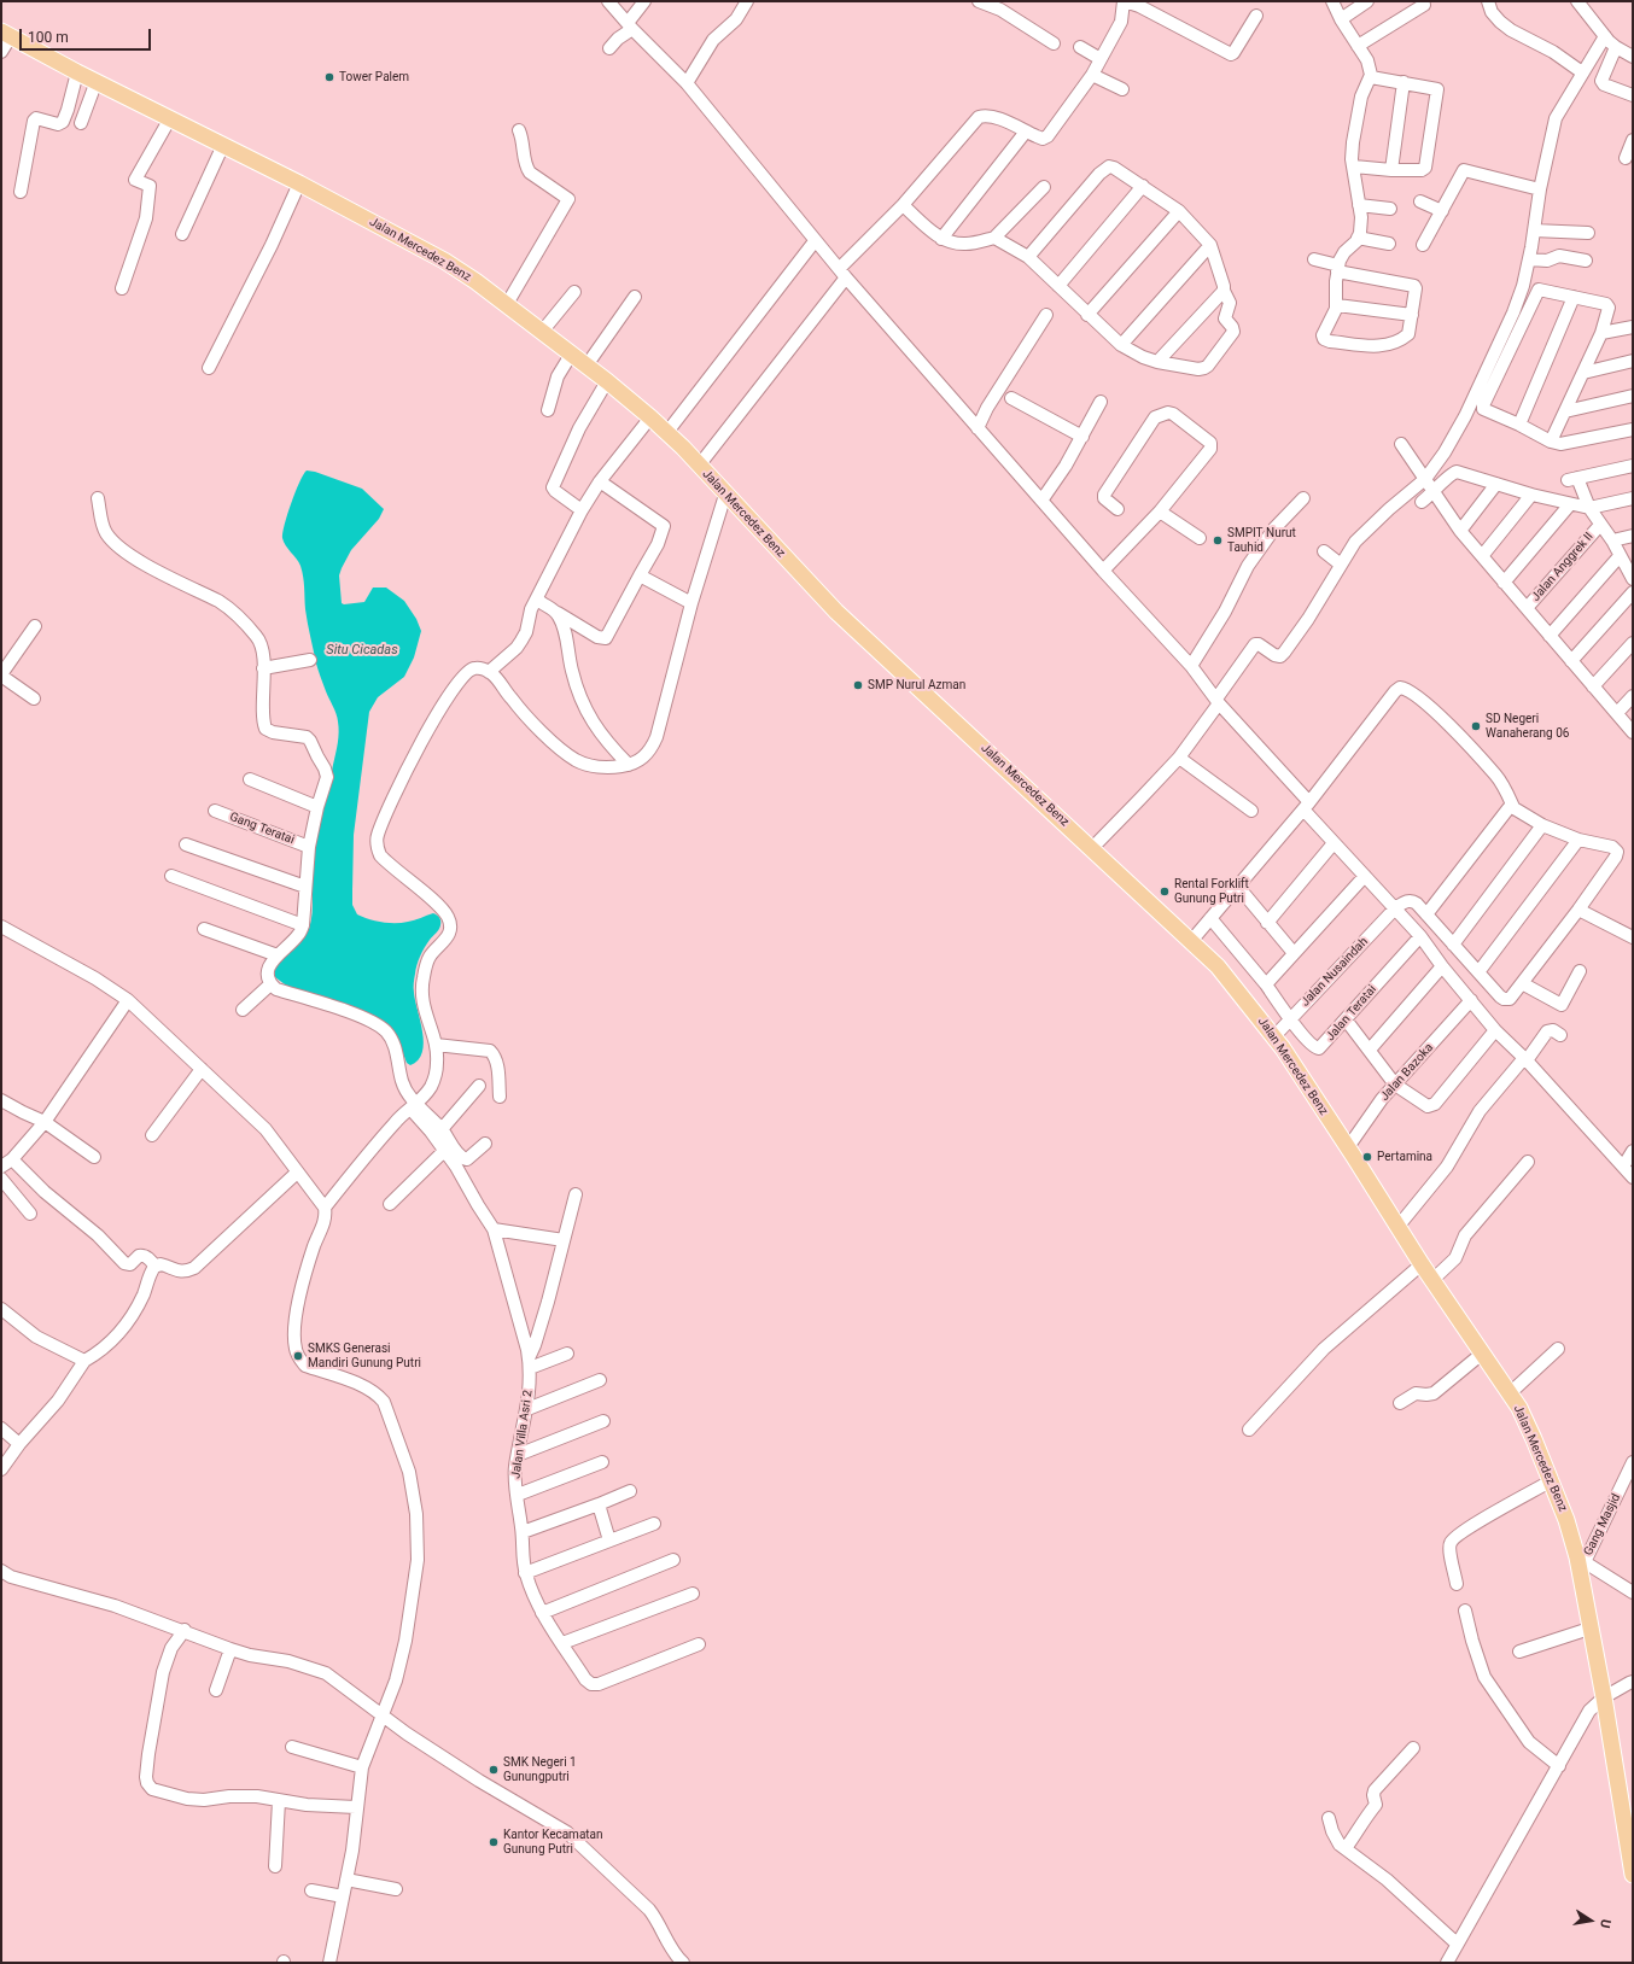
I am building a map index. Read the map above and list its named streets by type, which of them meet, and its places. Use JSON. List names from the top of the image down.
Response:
{
  "streets": {
    "main road": ["Jalan Mercedez Benz"],
    "street": [
      "Jalan Anggrek II",
      "Gang Teratai",
      "Jalan Nusaindah",
      "Jalan Teratai",
      "Jalan Bazoka",
      "Jalan Villa Asri 2",
      "Gang Masjid"
    ]
  },
  "crossings": [
    ["Jalan Mercedez Benz", "Jalan Nusaindah"],
    ["Jalan Mercedez Benz", "Jalan Bazoka"],
    ["Jalan Mercedez Benz", "Gang Masjid"],
    ["Jalan Nusaindah", "Jalan Teratai"]
  ],
  "water": ["Situ Cicadas"],
  "places": [
    "Tower Palem",
    "SMPIT Nurut Tauhid",
    "SMP Nurul Azman",
    "SD Negeri Wanaherang 06",
    "Rental Forklift Gunung Putri",
    "Pertamina",
    "SMKS Generasi Mandiri Gunung Putri",
    "SMK Negeri 1 Gunungputri",
    "Kantor Kecamatan Gunung Putri"
  ],
  "scale_bar": "100 m",
  "north": "right"
}
